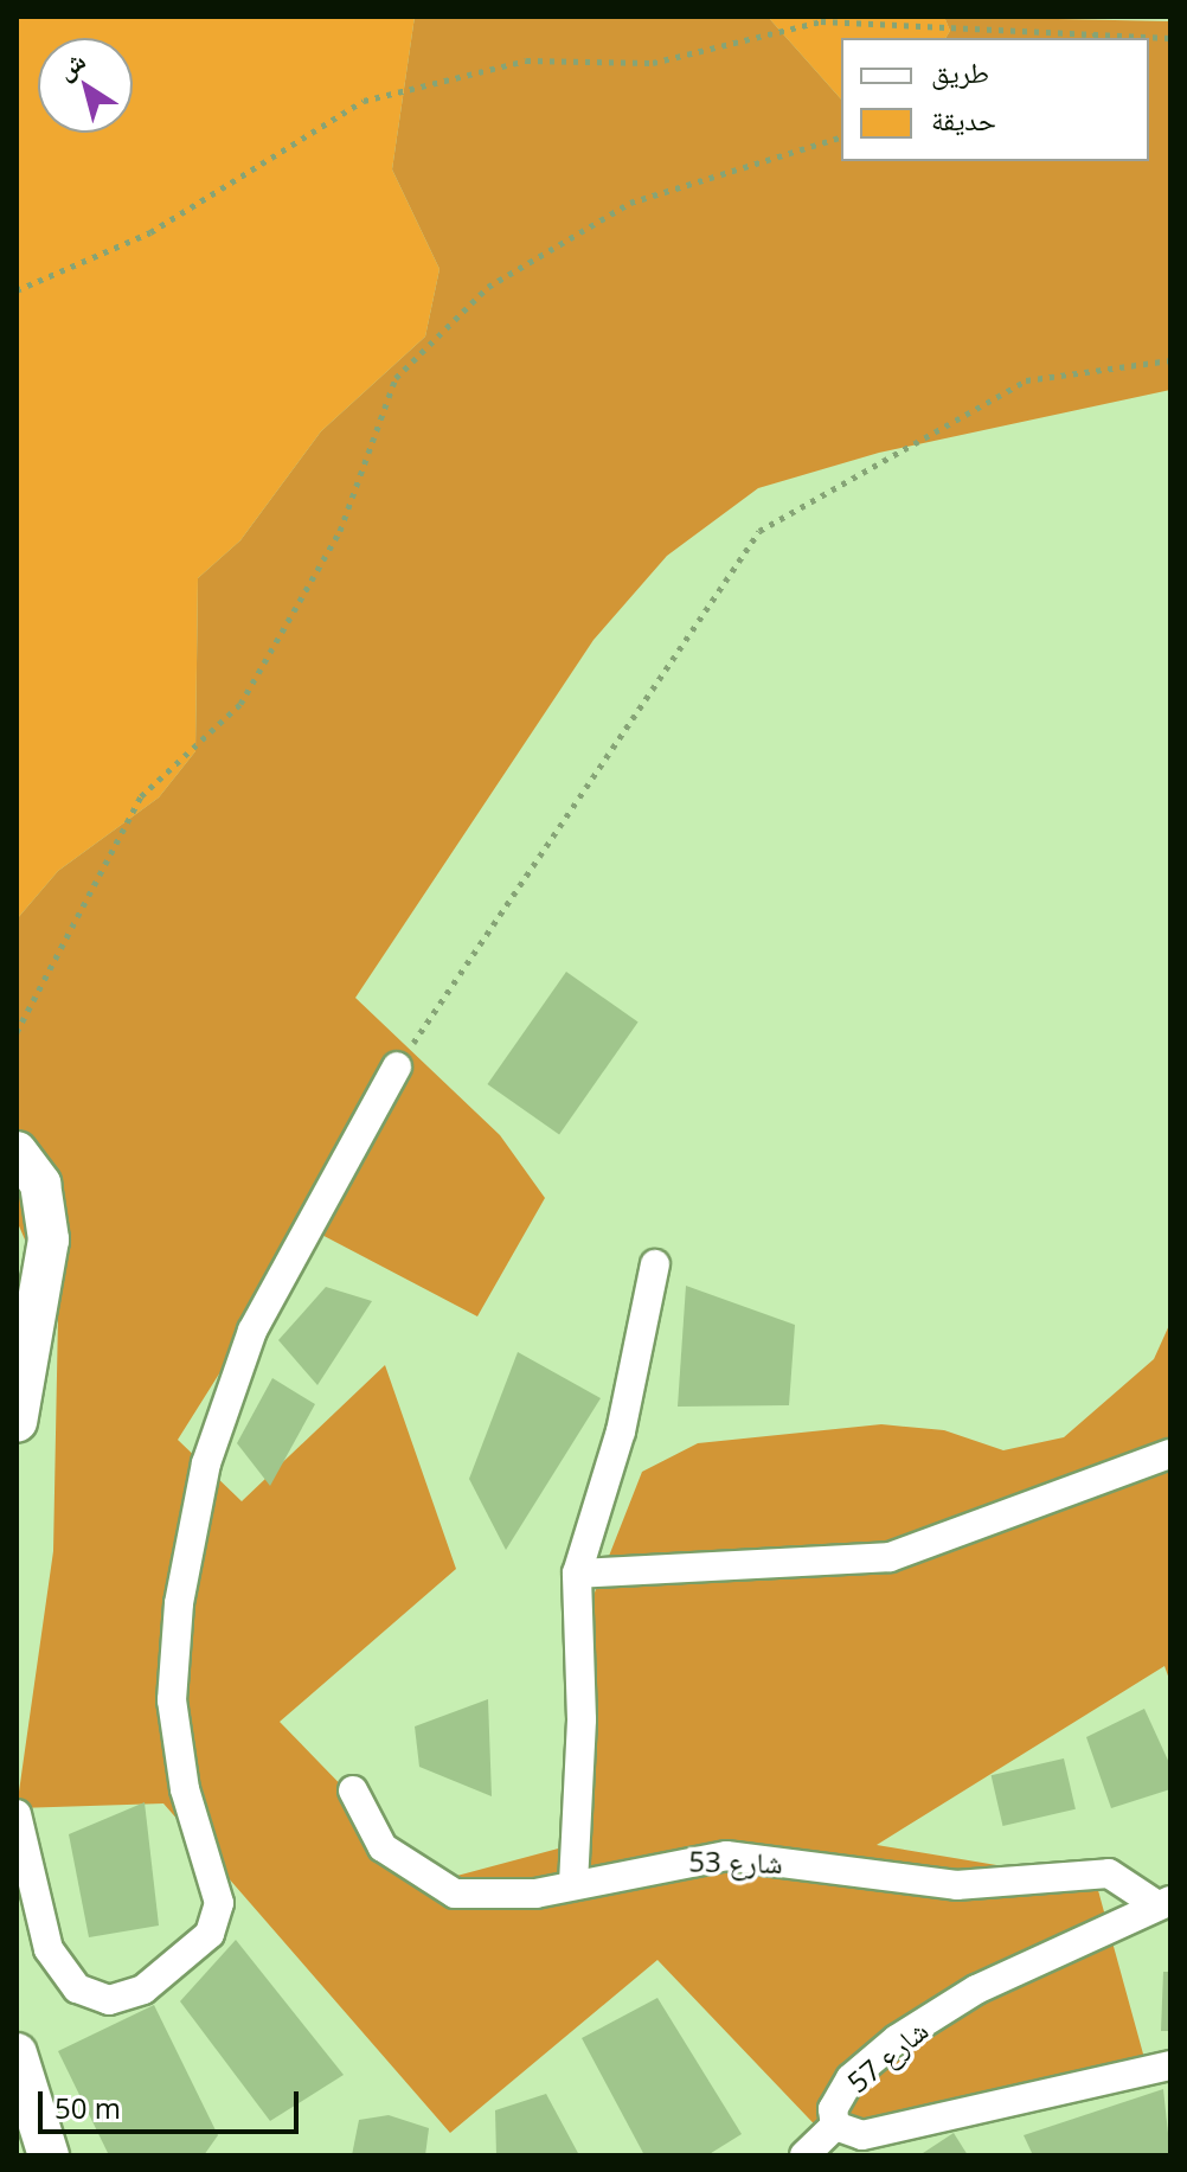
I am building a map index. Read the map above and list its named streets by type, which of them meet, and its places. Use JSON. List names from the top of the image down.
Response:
{
  "streets": {
    "street": ["شارع 53", "شارع 57"]
  },
  "crossings": [
    ["شارع 53", "شارع 57"]
  ],
  "legend": ["طريق", "حديقة"],
  "scale_bar": "50 m",
  "north": "top left"
}
